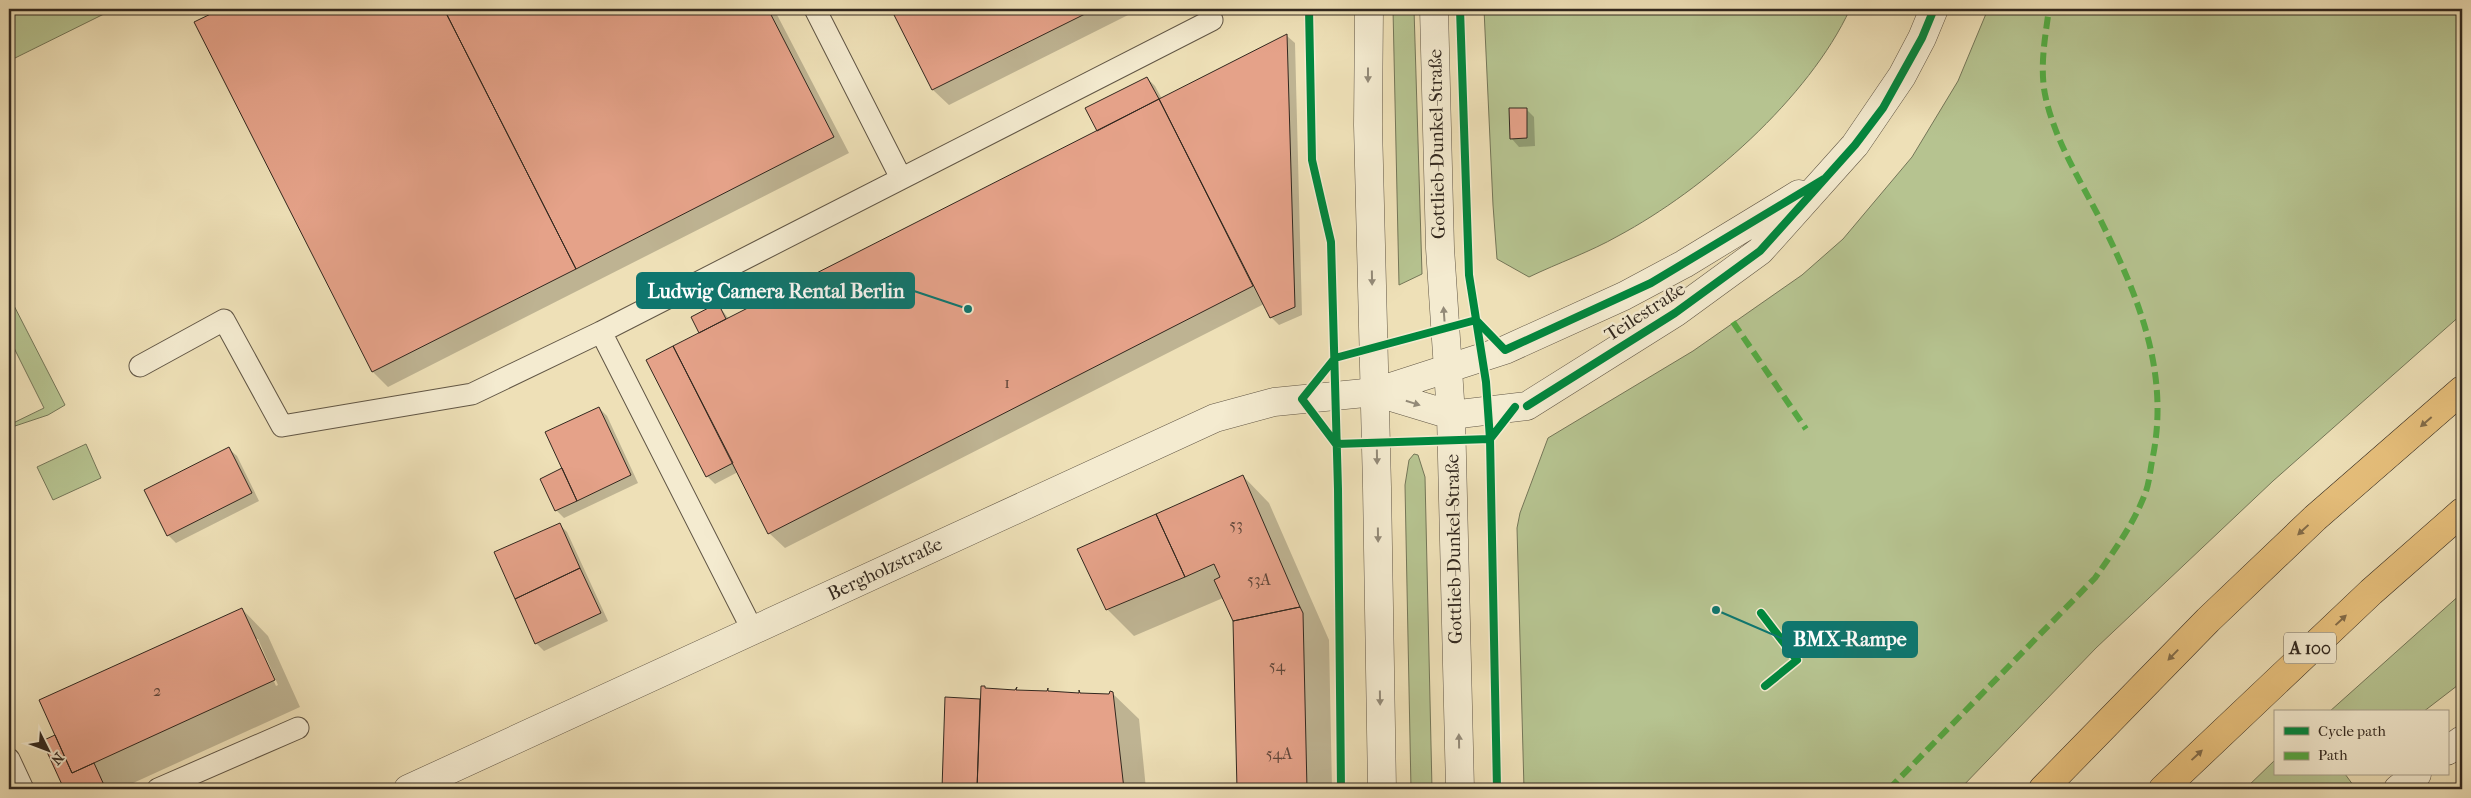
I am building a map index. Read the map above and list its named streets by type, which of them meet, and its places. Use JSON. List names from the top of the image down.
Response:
{
  "streets": {
    "highway": ["A 100"],
    "street": ["Gottlieb-Dunkel-Straße", "Teilestraße", "Bergholzstraße"]
  },
  "crossings": [
    ["Gottlieb-Dunkel-Straße", "Teilestraße"],
    ["Teilestraße", "Bergholzstraße"]
  ],
  "places": ["Ludwig Camera Rental Berlin", "BMX-Rampe"],
  "house_numbers": [
    "1",
    "53",
    "53A",
    "54",
    "2",
    "54A"
  ],
  "legend": ["Cycle path", "Path"],
  "north": "bottom right"
}
